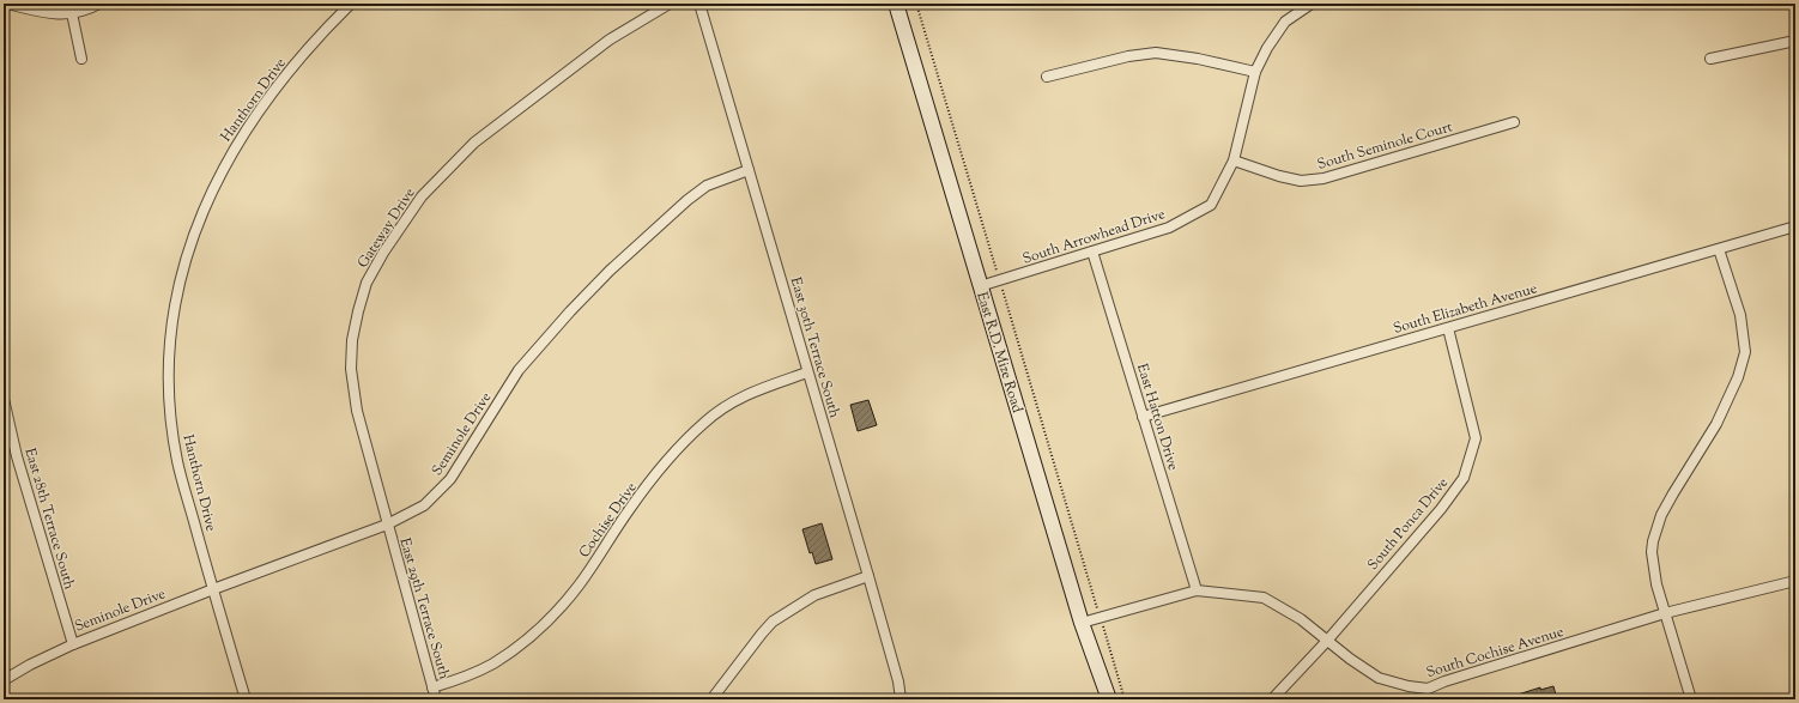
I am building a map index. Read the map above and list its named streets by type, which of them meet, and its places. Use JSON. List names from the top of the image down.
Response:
{
  "streets": {
    "main road": ["East R.D. Mize Road"],
    "street": [
      "Hanthorn Drive",
      "South Seminole Court",
      "Gateway Drive",
      "South Arrowhead Drive",
      "South Elizabeth Avenue",
      "East 30th Terrace South",
      "East Hatton Drive",
      "Seminole Drive",
      "East 28th Terrace South",
      "Cochise Drive",
      "South Ponca Drive",
      "East 29th Terrace South",
      "South Cochise Avenue"
    ]
  },
  "crossings": [
    ["Hanthorn Drive", "Seminole Drive"],
    ["South Seminole Court", "South Arrowhead Drive"],
    ["Gateway Drive", "Seminole Drive"],
    ["Gateway Drive", "East 29th Terrace South"],
    ["South Arrowhead Drive", "East R.D. Mize Road"],
    ["South Arrowhead Drive", "East Hatton Drive"],
    ["South Elizabeth Avenue", "East Hatton Drive"],
    ["South Elizabeth Avenue", "South Ponca Drive"],
    ["East 30th Terrace South", "Seminole Drive"],
    ["East 30th Terrace South", "Cochise Drive"],
    ["East R.D. Mize Road", "South Cochise Avenue"],
    ["East Hatton Drive", "South Cochise Avenue"],
    ["Seminole Drive", "East 28th Terrace South"],
    ["Seminole Drive", "East 29th Terrace South"],
    ["Cochise Drive", "East 29th Terrace South"],
    ["South Ponca Drive", "South Cochise Avenue"]
  ]
}
